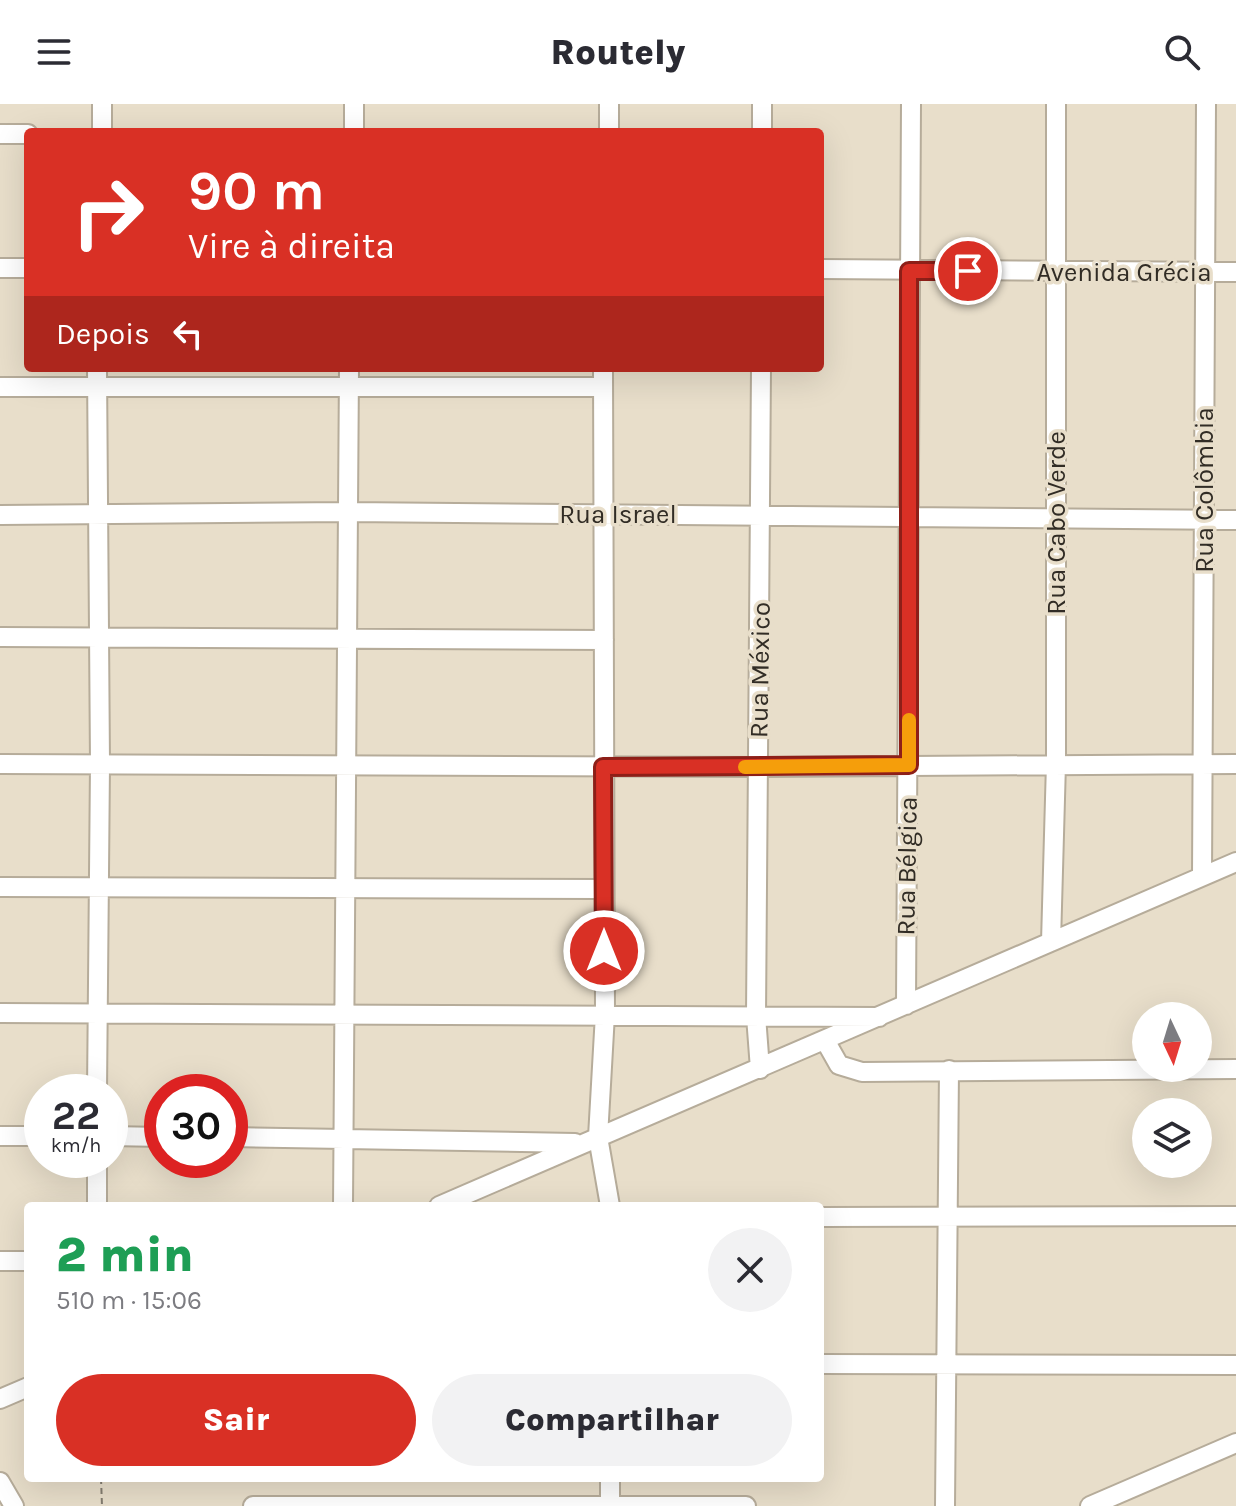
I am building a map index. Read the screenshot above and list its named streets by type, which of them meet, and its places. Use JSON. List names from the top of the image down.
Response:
{
  "streets": {
    "street": [
      "Avenida Grécia",
      "Rua Colômbia",
      "Rua Israel",
      "Rua Cabo Verde",
      "Rua México",
      "Rua Bélgica"
    ]
  },
  "crossings": [
    ["Avenida Grécia", "Rua Colômbia"],
    ["Avenida Grécia", "Rua Cabo Verde"],
    ["Avenida Grécia", "Rua Bélgica"],
    ["Rua Colômbia", "Rua Israel"],
    ["Rua Israel", "Rua Cabo Verde"],
    ["Rua Israel", "Rua México"],
    ["Rua Israel", "Rua Bélgica"]
  ],
  "north": "bottom",
  "page": {
    "header": "Routely",
    "turn": ["90 m", "Vire à direita"],
    "then": "Depois",
    "speed": "22 km/h",
    "limit": "30",
    "heading": ["2 min", "510 m · 15:06"],
    "buttons": ["Sair", "Compartilhar"]
  }
}
